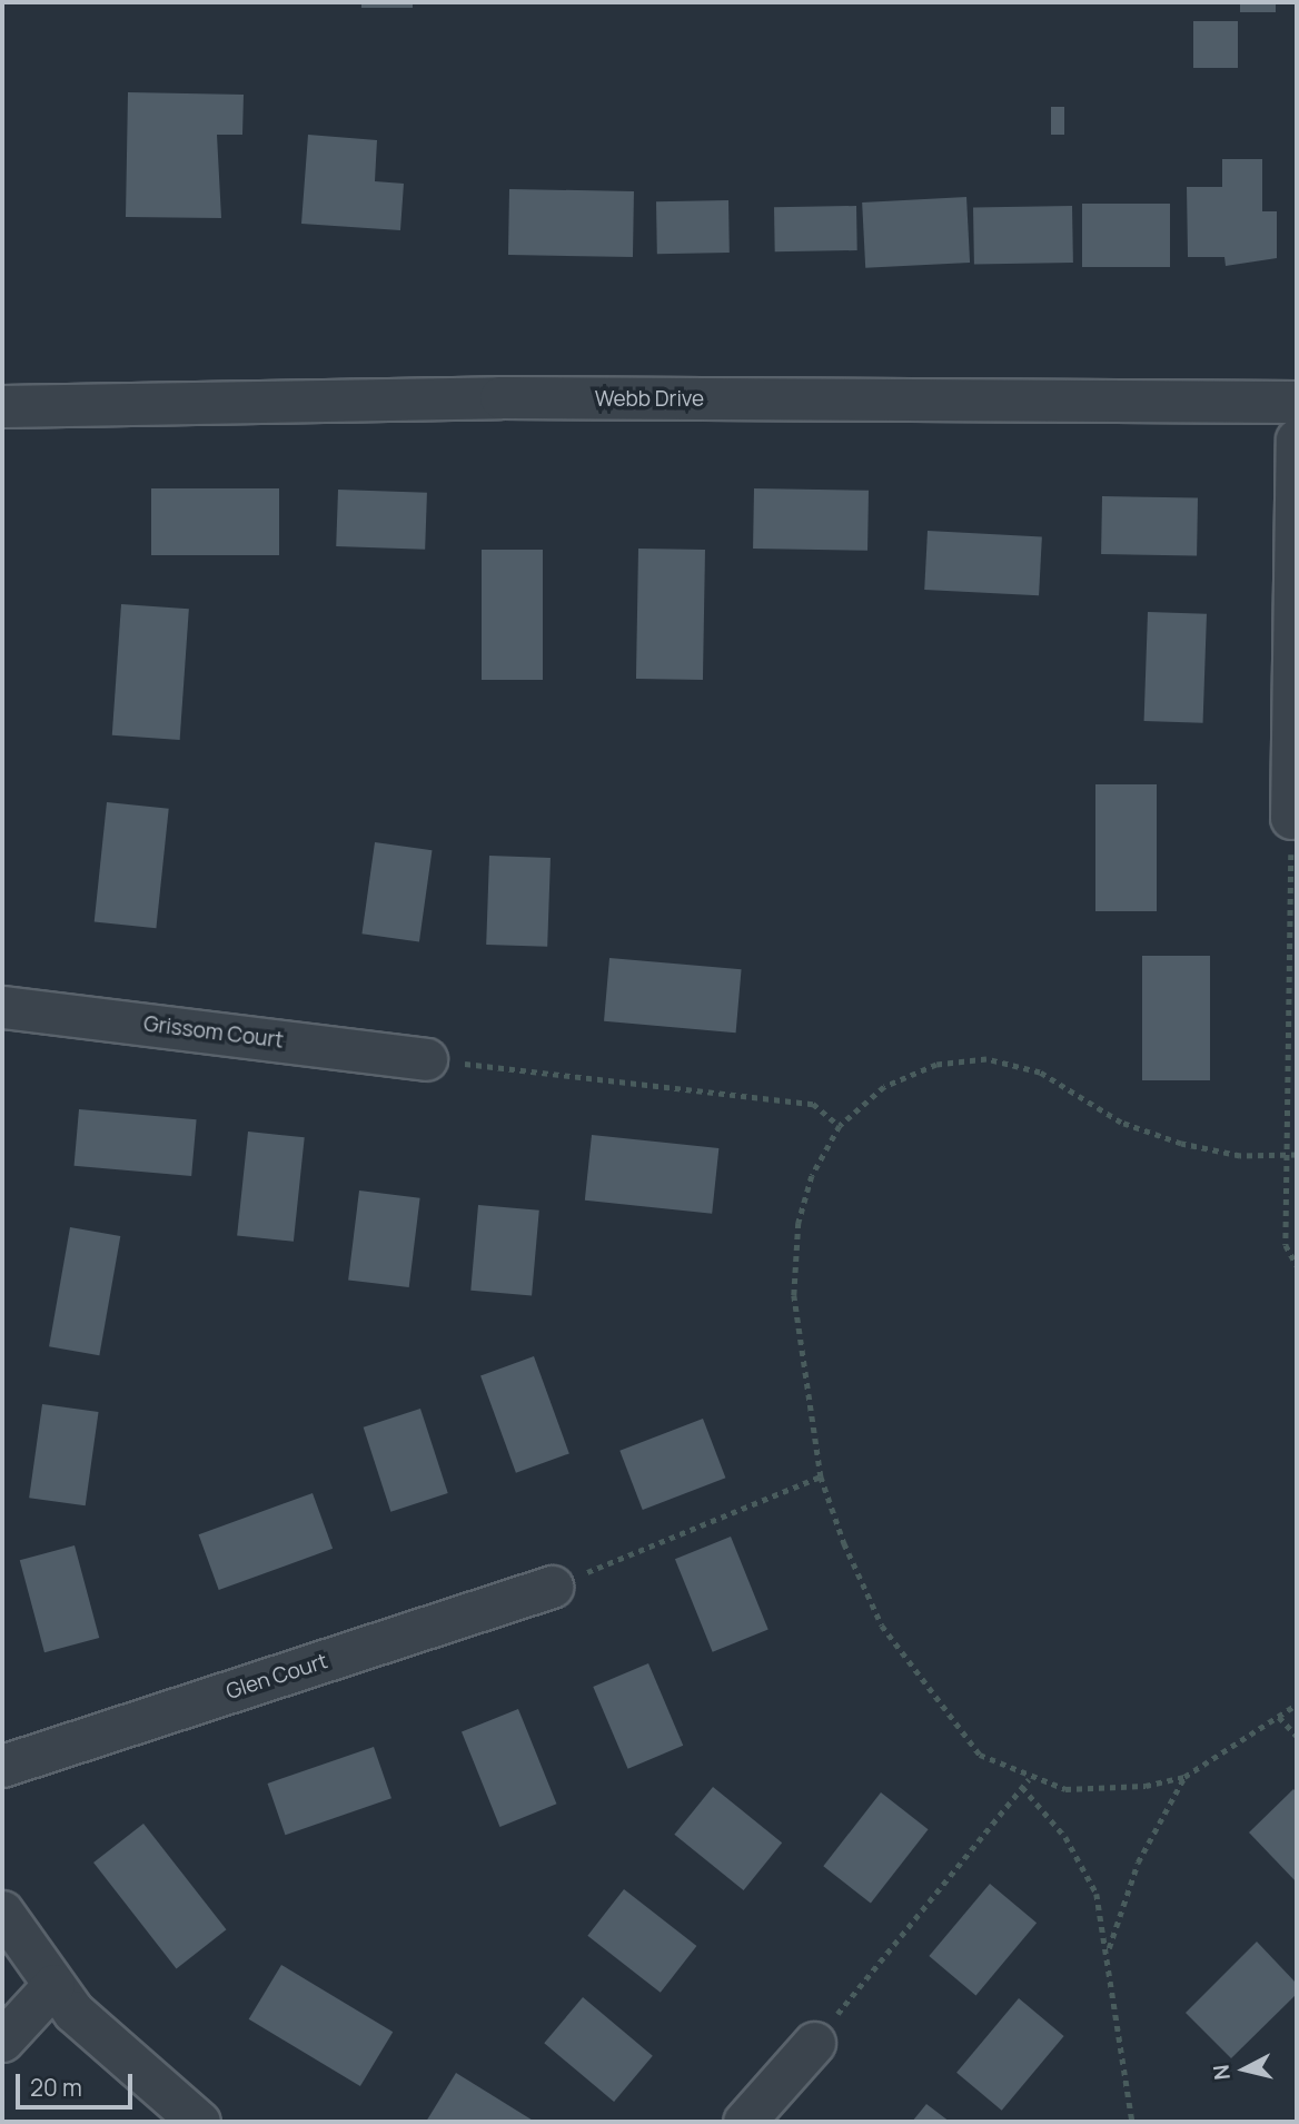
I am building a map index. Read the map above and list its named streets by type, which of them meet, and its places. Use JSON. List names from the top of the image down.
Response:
{
  "streets": {
    "street": ["Webb Drive", "Grissom Court", "Glen Court"]
  },
  "scale_bar": "20 m",
  "north": "left"
}
